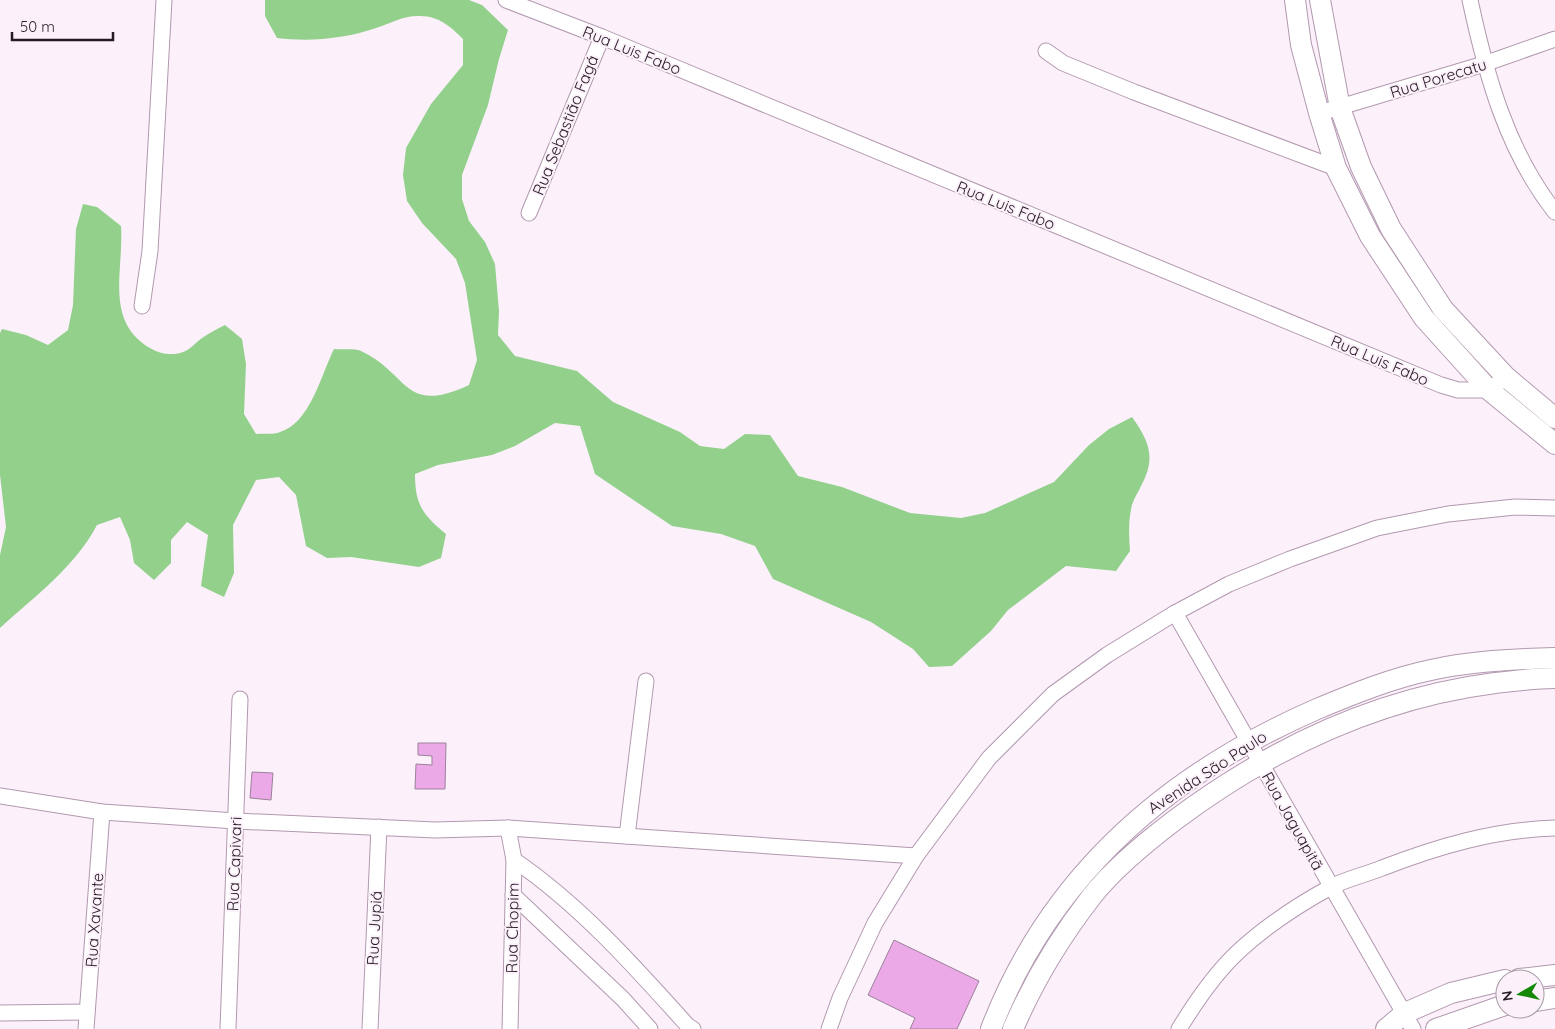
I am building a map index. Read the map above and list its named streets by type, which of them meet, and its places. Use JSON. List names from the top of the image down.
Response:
{
  "streets": {
    "street": [
      "Rua Luis Fabo",
      "Rua Porecatu",
      "Rua Sebastião Fagá",
      "Avenida São Paulo",
      "Rua Jaguapitã",
      "Rua Capivari",
      "Rua Xavante",
      "Rua Jupiá",
      "Rua Chopim"
    ]
  },
  "crossings": [
    ["Rua Luis Fabo", "Rua Sebastião Fagá"],
    ["Avenida São Paulo", "Rua Jaguapitã"]
  ],
  "scale_bar": "50 m",
  "north": "left"
}
